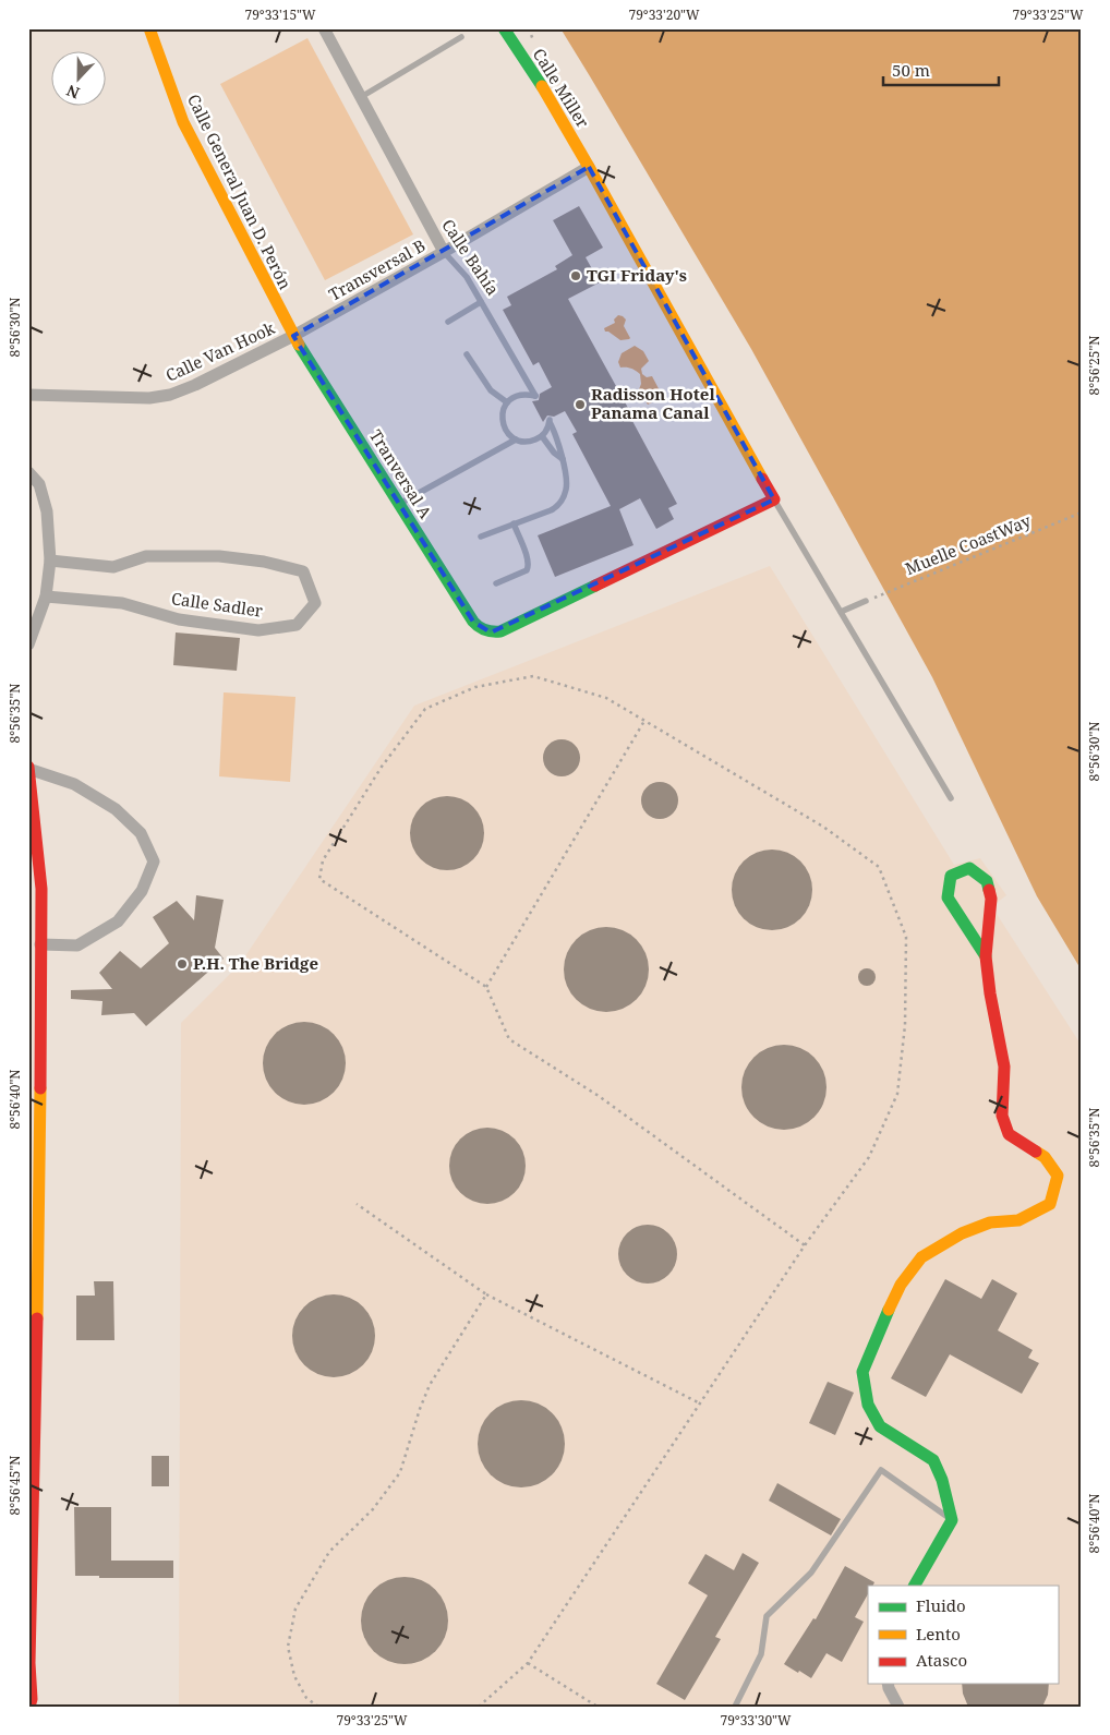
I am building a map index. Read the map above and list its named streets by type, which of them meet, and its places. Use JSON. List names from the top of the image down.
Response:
{
  "streets": {
    "street": [
      "Calle Miller",
      "Calle General Juan D. Perón",
      "Calle Bahía",
      "Transversal B",
      "Calle Van Hook",
      "Tranversal A",
      "Calle Sadler"
    ],
    "path": ["Muelle CoastWay"]
  },
  "crossings": [
    ["Calle Miller", "Transversal B"],
    ["Calle Miller", "Tranversal A"],
    ["Calle General Juan D. Perón", "Transversal B"],
    ["Calle General Juan D. Perón", "Calle Van Hook"],
    ["Calle General Juan D. Perón", "Tranversal A"],
    ["Calle Bahía", "Transversal B"],
    ["Transversal B", "Calle Van Hook"],
    ["Transversal B", "Tranversal A"],
    ["Calle Van Hook", "Tranversal A"]
  ],
  "places": ["TGI Friday's", "Radisson Hotel Panama Canal", "P.H. The Bridge"],
  "legend": ["Fluido", "Lento", "Atasco"],
  "scale_bar": "50 m",
  "north": "bottom",
  "coordinates": [
    "79°33'15\"W",
    "79°33'20\"W",
    "79°33'25\"W",
    "8°56'30\"N",
    "8°56'25\"N",
    "8°56'35\"N",
    "8°56'40\"N",
    "8°56'45\"N",
    "79°33'30\"W"
  ]
}
